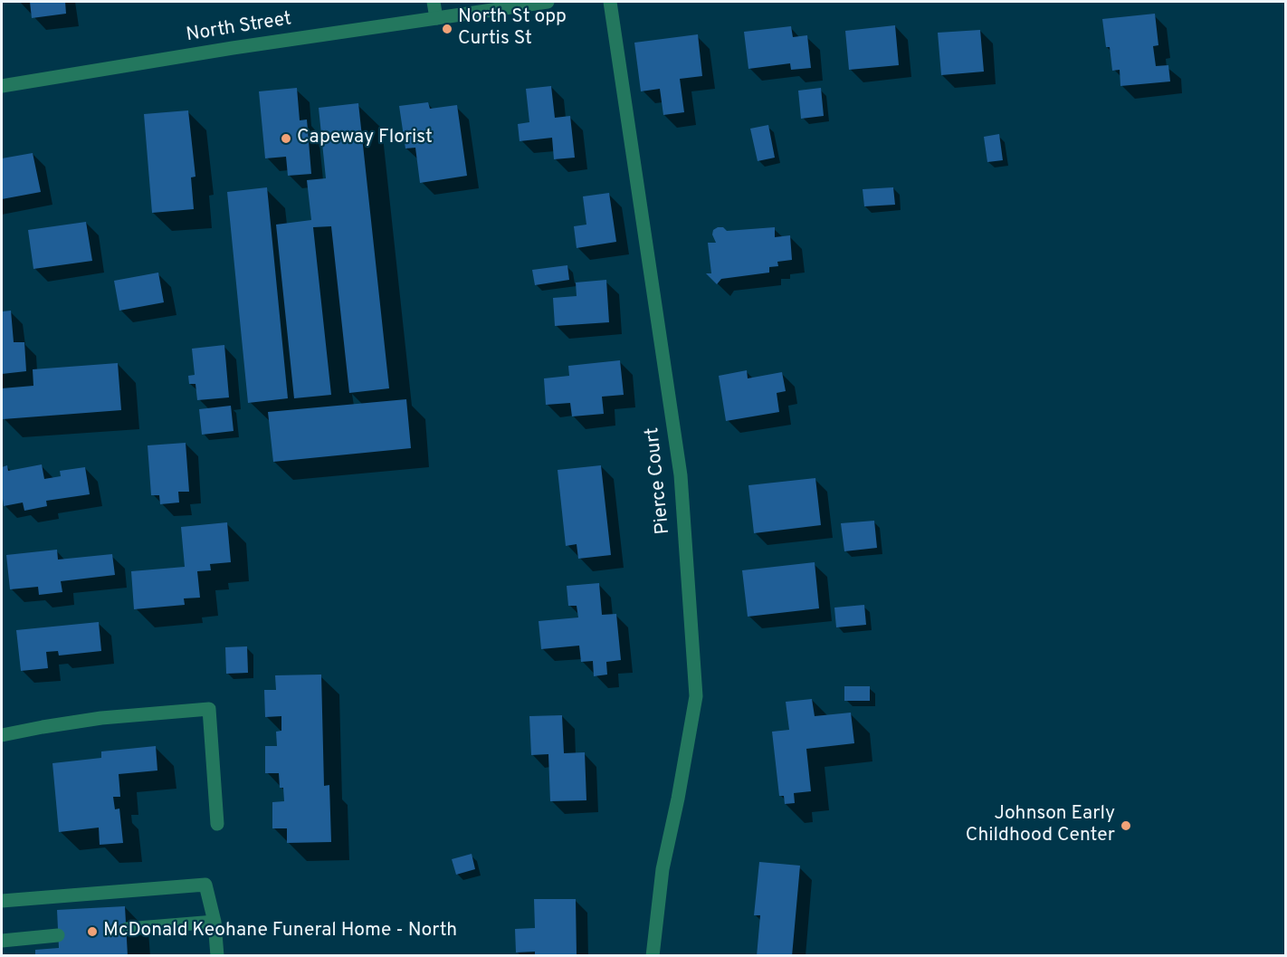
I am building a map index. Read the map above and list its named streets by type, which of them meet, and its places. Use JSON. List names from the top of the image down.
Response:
{
  "streets": {
    "street": ["North Street", "Pierce Court"]
  },
  "places": [
    "North St opp Curtis St",
    "Capeway Florist",
    "Johnson Early Childhood Center",
    "McDonald Keohane Funeral Home - North"
  ]
}
